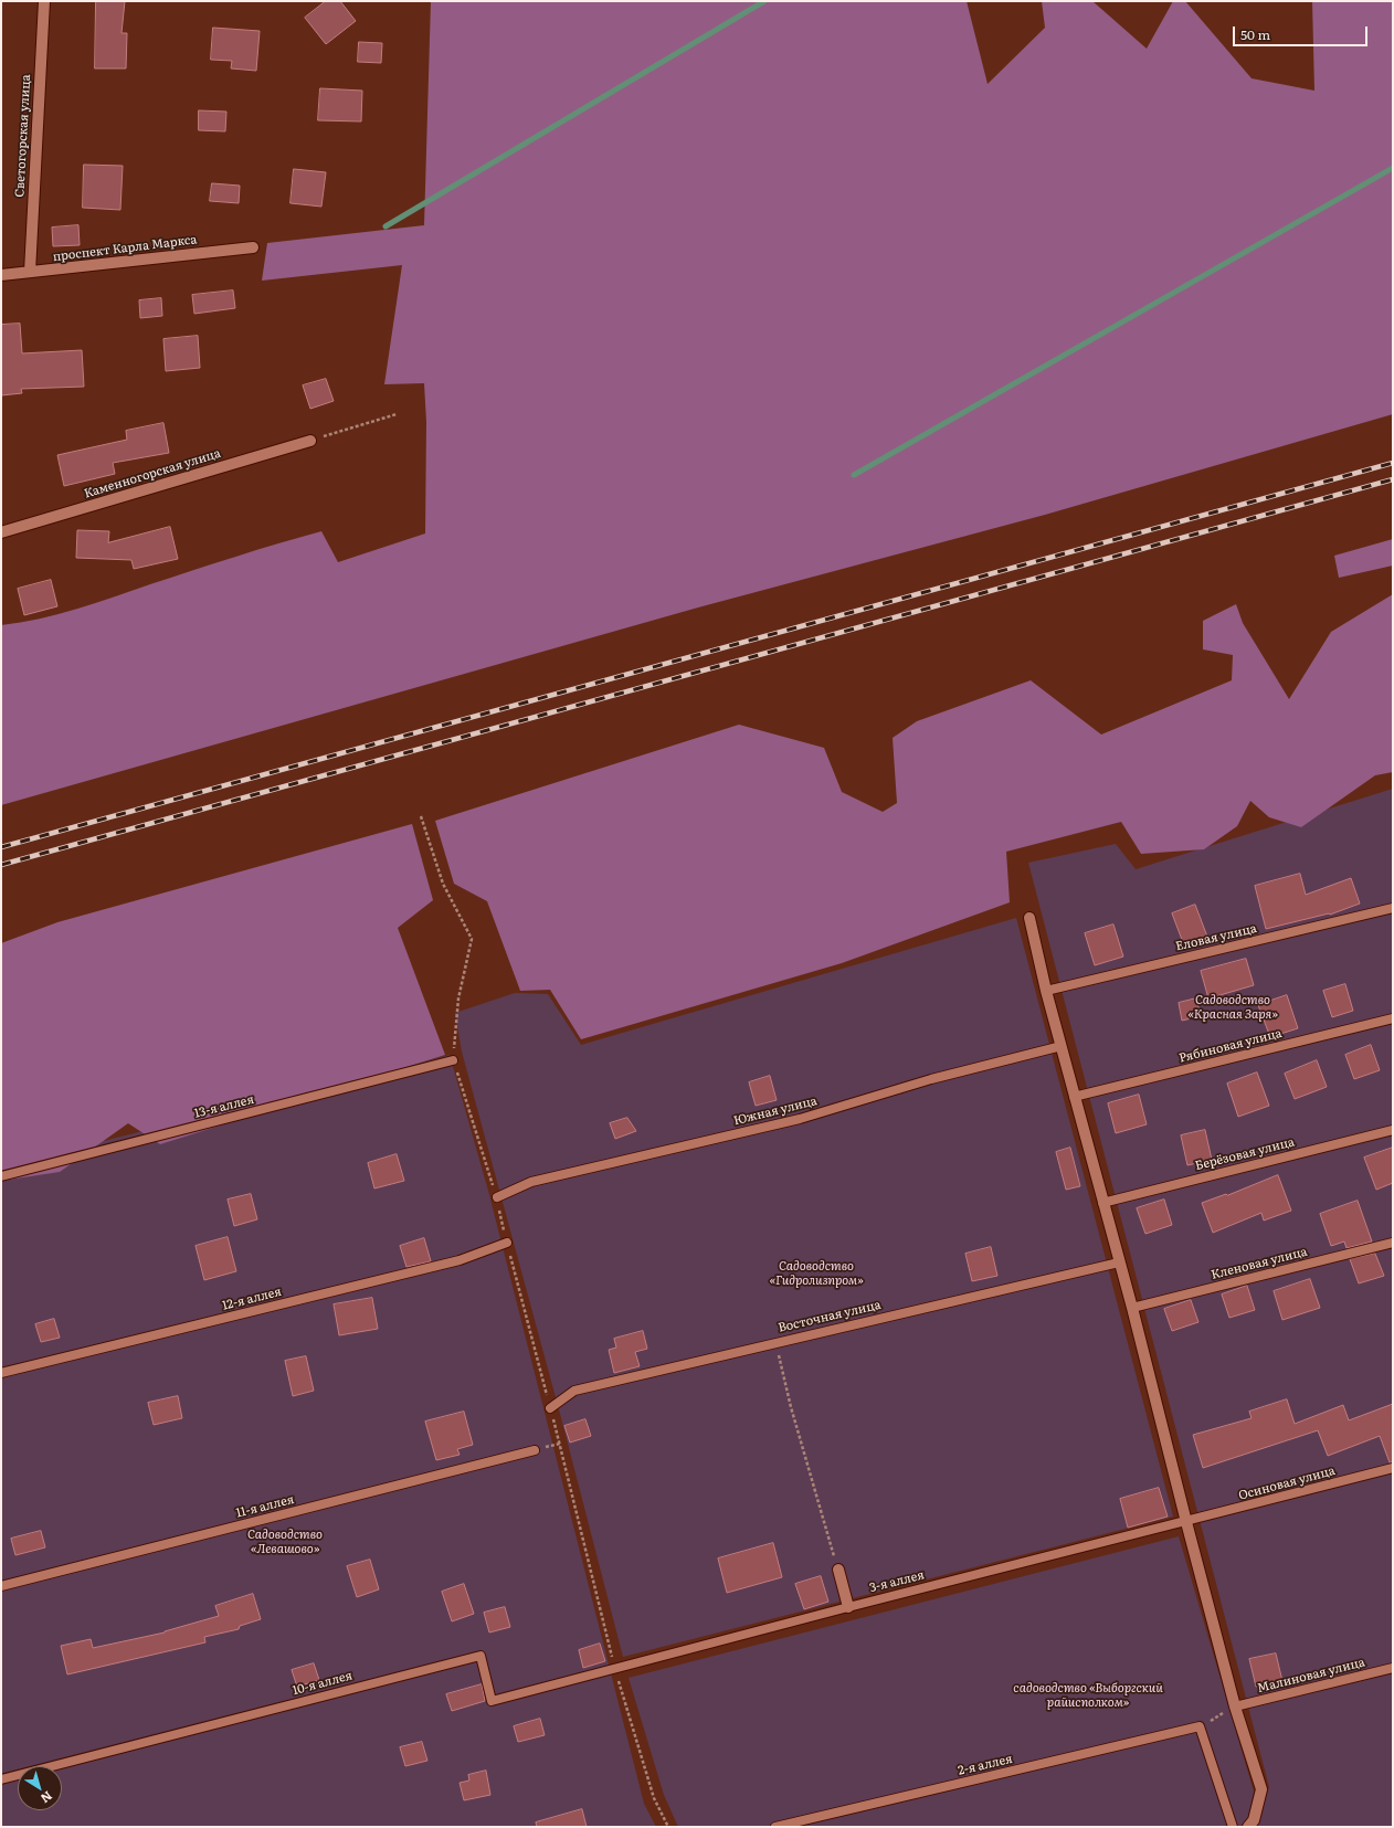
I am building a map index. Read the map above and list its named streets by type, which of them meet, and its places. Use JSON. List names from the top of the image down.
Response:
{
  "streets": {
    "street": ["Светогорская улица", "проспект Карла Маркса", "Каменногорская улица"],
    "lane": [
      "Еловая улица",
      "Рябиновая улица",
      "13-я аллея",
      "Южная улица",
      "Берёзовая улица",
      "Кленовая улица",
      "12-я аллея",
      "Восточная улица",
      "Осиновая улица",
      "11-я аллея",
      "3-я аллея",
      "Малиновая улица",
      "10-я аллея",
      "2-я аллея"
    ]
  },
  "crossings": [
    ["Светогорская улица", "проспект Карла Маркса"],
    ["Осиновая улица", "3-я аллея"],
    ["3-я аллея", "10-я аллея"]
  ],
  "parks": [
    "Садоводство «Красная Заря»",
    "Садоводство «Гидролизпром»",
    "Садоводство «Левашово»",
    "садоводство «Выборгский райисполком»"
  ],
  "scale_bar": "50 m",
  "north": "bottom right"
}
